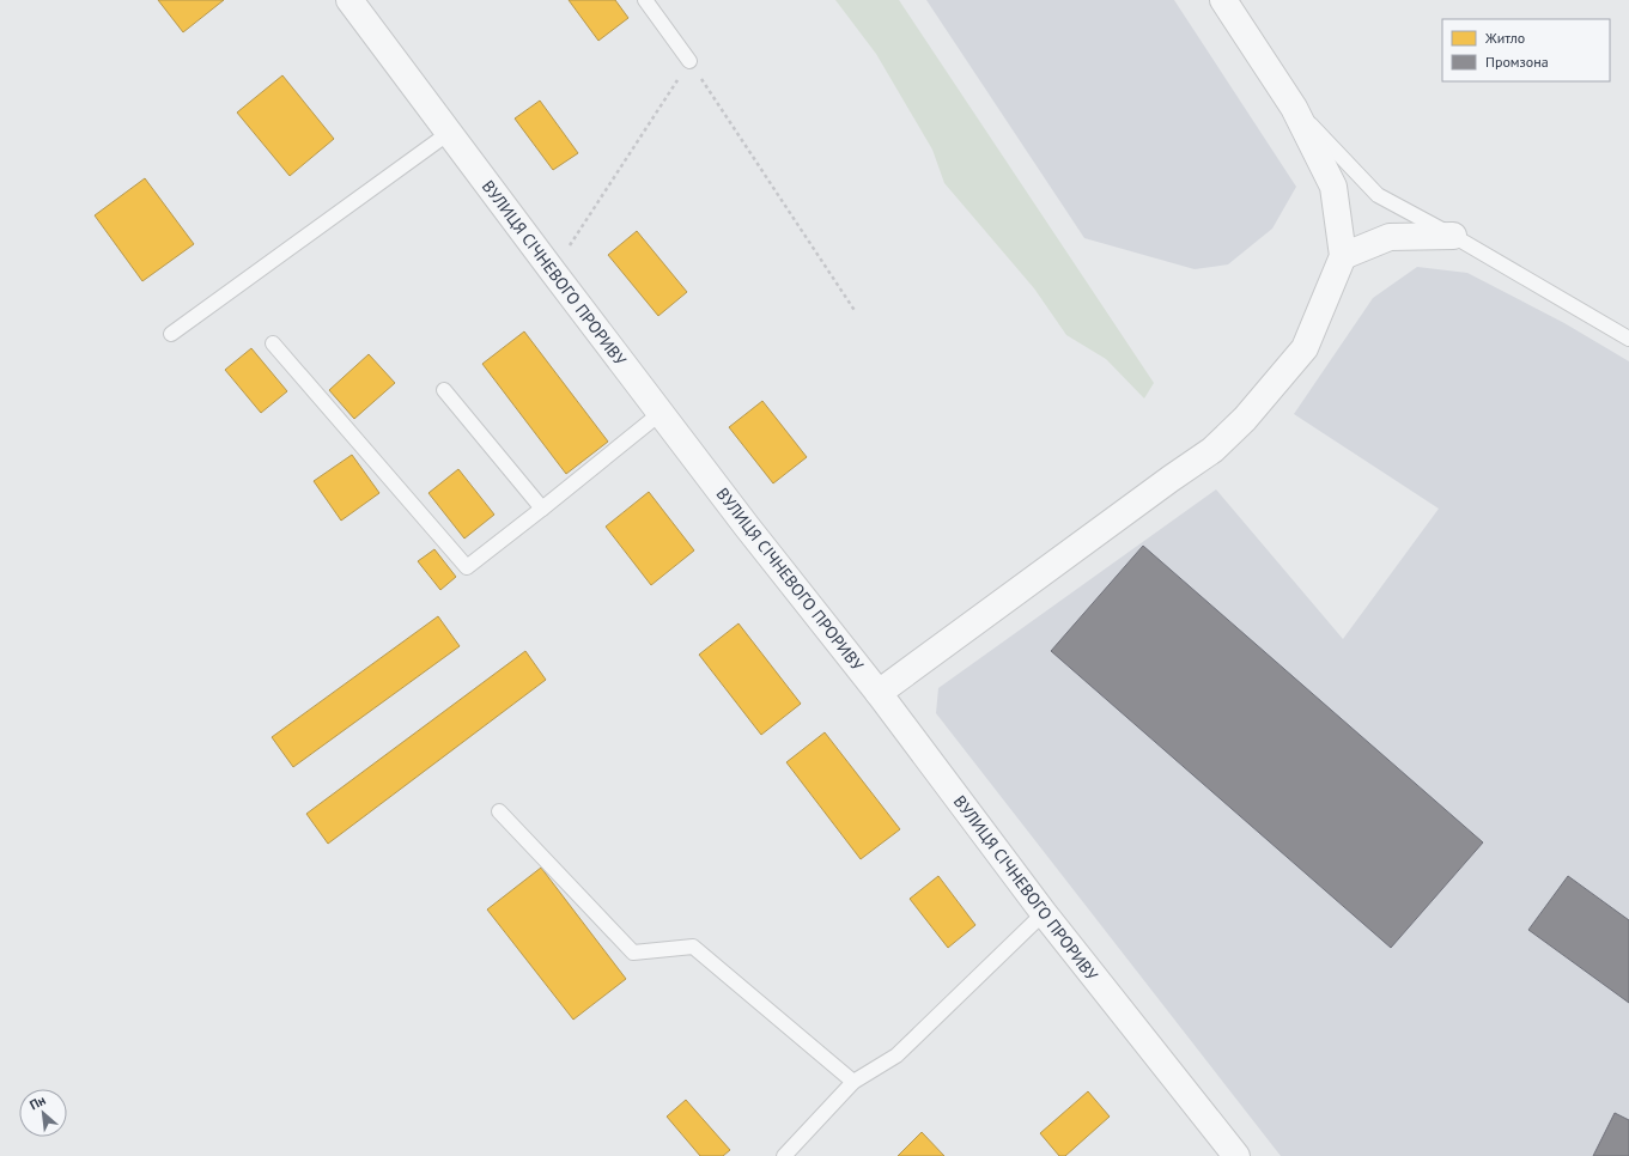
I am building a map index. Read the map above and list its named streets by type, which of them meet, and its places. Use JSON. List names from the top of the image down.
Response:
{
  "streets": {
    "street": ["ВУЛИЦЯ СІЧНЕВОГО ПРОРИВУ"]
  },
  "legend": ["Житло", "Промзона"],
  "north": "top left"
}
